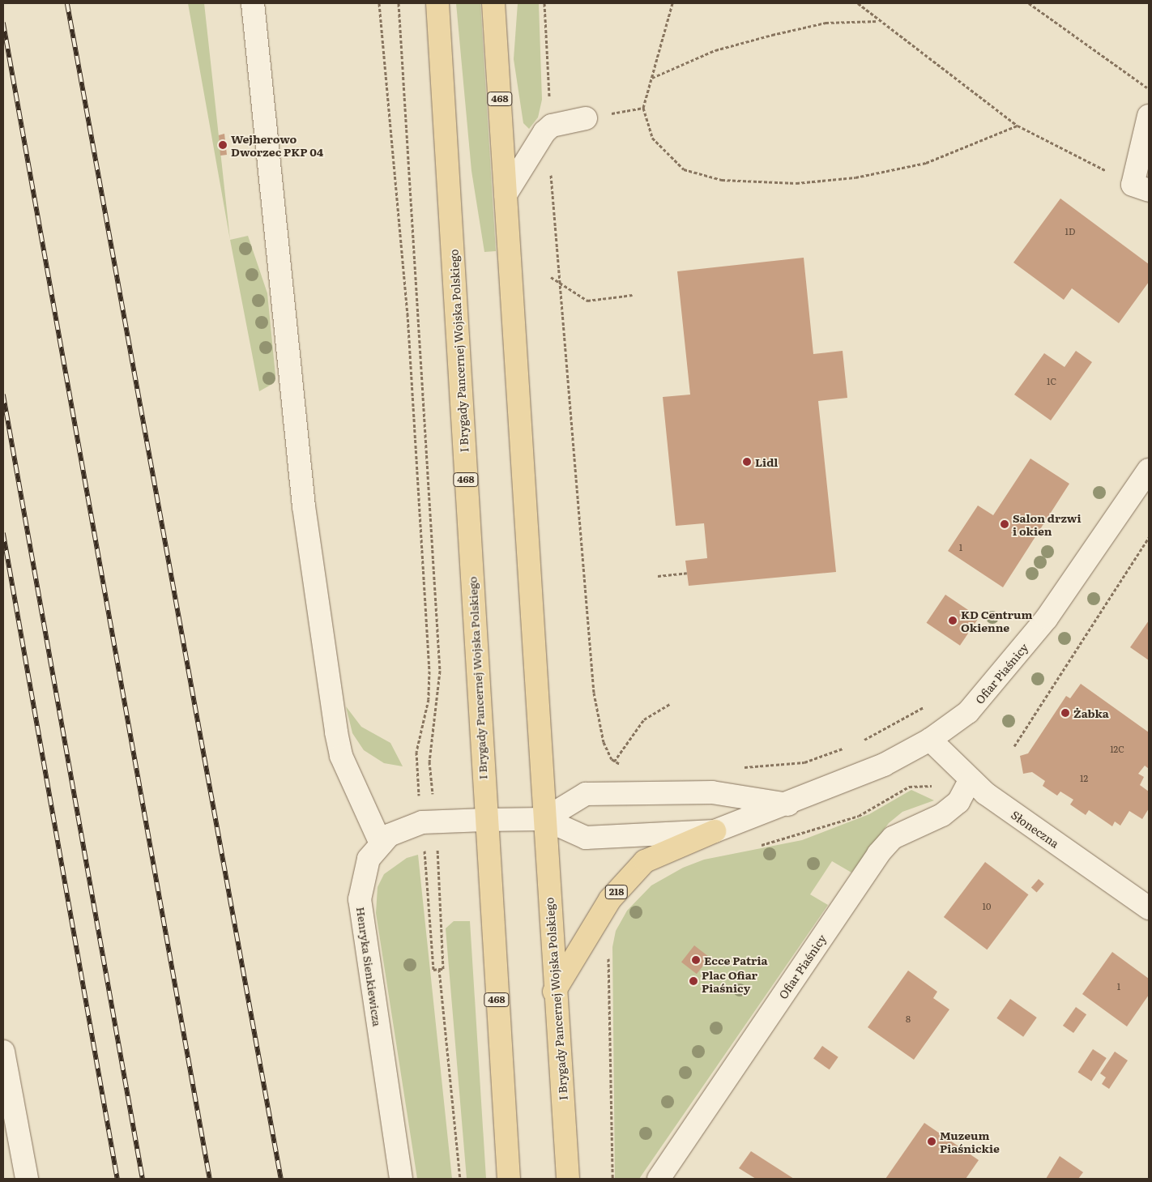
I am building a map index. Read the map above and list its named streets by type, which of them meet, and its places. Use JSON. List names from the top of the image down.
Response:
{
  "streets": {
    "main road": ["468", "I Brygady Pancernej Wojska Polskiego", "218"],
    "street": ["Ofiar Piaśnicy", "Słoneczna", "Henryka Sienkiewicza"]
  },
  "crossings": [
    ["I Brygady Pancernej Wojska Polskiego", "Ofiar Piaśnicy"],
    ["I Brygady Pancernej Wojska Polskiego", "218"],
    ["I Brygady Pancernej Wojska Polskiego", "Henryka Sienkiewicza"],
    ["Ofiar Piaśnicy", "Słoneczna"],
    ["Ofiar Piaśnicy", "218"]
  ],
  "places": [
    "Wejherowo Dworzec PKP 04",
    "Lidl",
    "Salon drzwi i okien",
    "KD Centrum Okienne",
    "Żabka",
    "Ecce Patria",
    "Plac Ofiar Piaśnicy",
    "Muzeum Piaśnickie"
  ],
  "house_numbers": [
    "1D",
    "1C",
    "1",
    "12C",
    "12",
    "10",
    "1",
    "8"
  ]
}
